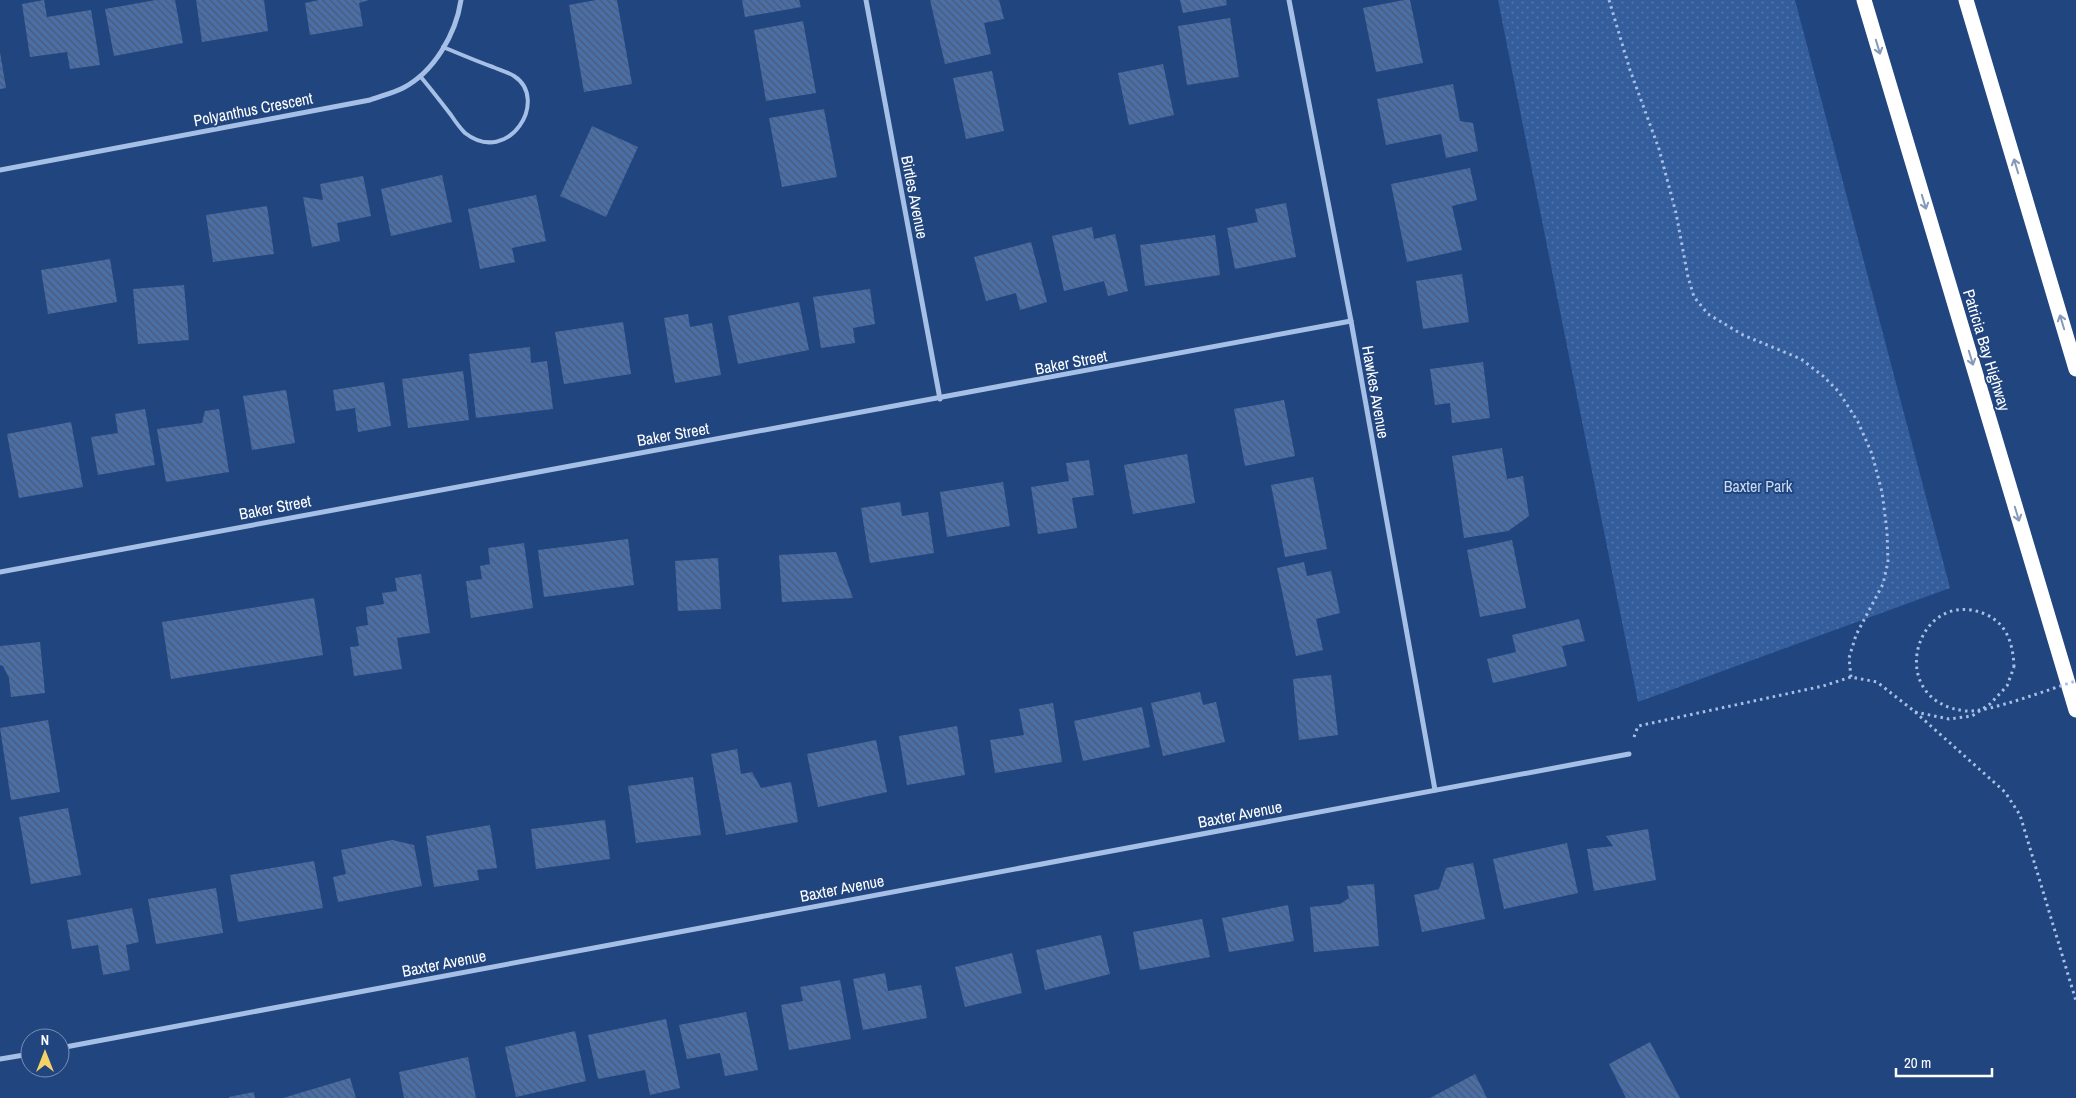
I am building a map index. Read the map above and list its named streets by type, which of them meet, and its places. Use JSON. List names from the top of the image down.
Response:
{
  "streets": {
    "highway": ["Patricia Bay Highway"],
    "street": [
      "Polyanthus Crescent",
      "Birtles Avenue",
      "Baker Street",
      "Hawkes Avenue",
      "Baxter Avenue"
    ]
  },
  "crossings": [
    ["Birtles Avenue", "Baker Street"],
    ["Baker Street", "Hawkes Avenue"],
    ["Hawkes Avenue", "Baxter Avenue"]
  ],
  "parks": ["Baxter Park"],
  "scale_bar": "20 m",
  "north": "top"
}
